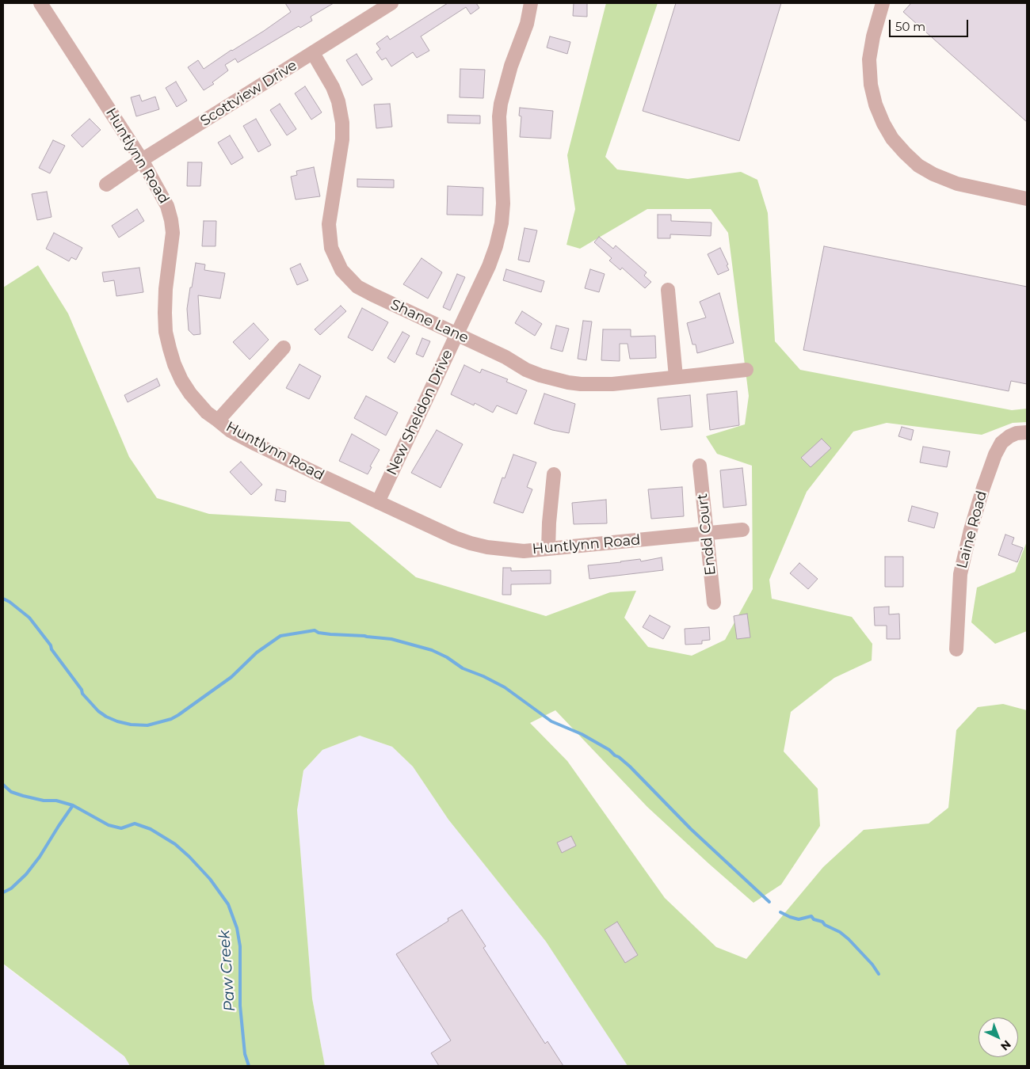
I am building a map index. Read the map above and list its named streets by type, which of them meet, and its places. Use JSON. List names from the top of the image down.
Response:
{
  "streets": {
    "street": [
      "Scottview Drive",
      "Huntlynn Road",
      "Shane Lane",
      "New Sheldon Drive",
      "Laine Road",
      "Endd Court"
    ]
  },
  "crossings": [
    ["Scottview Drive", "Huntlynn Road"],
    ["Scottview Drive", "Shane Lane"],
    ["Huntlynn Road", "New Sheldon Drive"],
    ["Huntlynn Road", "Endd Court"],
    ["Shane Lane", "New Sheldon Drive"]
  ],
  "water": ["Paw Creek"],
  "scale_bar": "50 m",
  "north": "bottom right"
}
